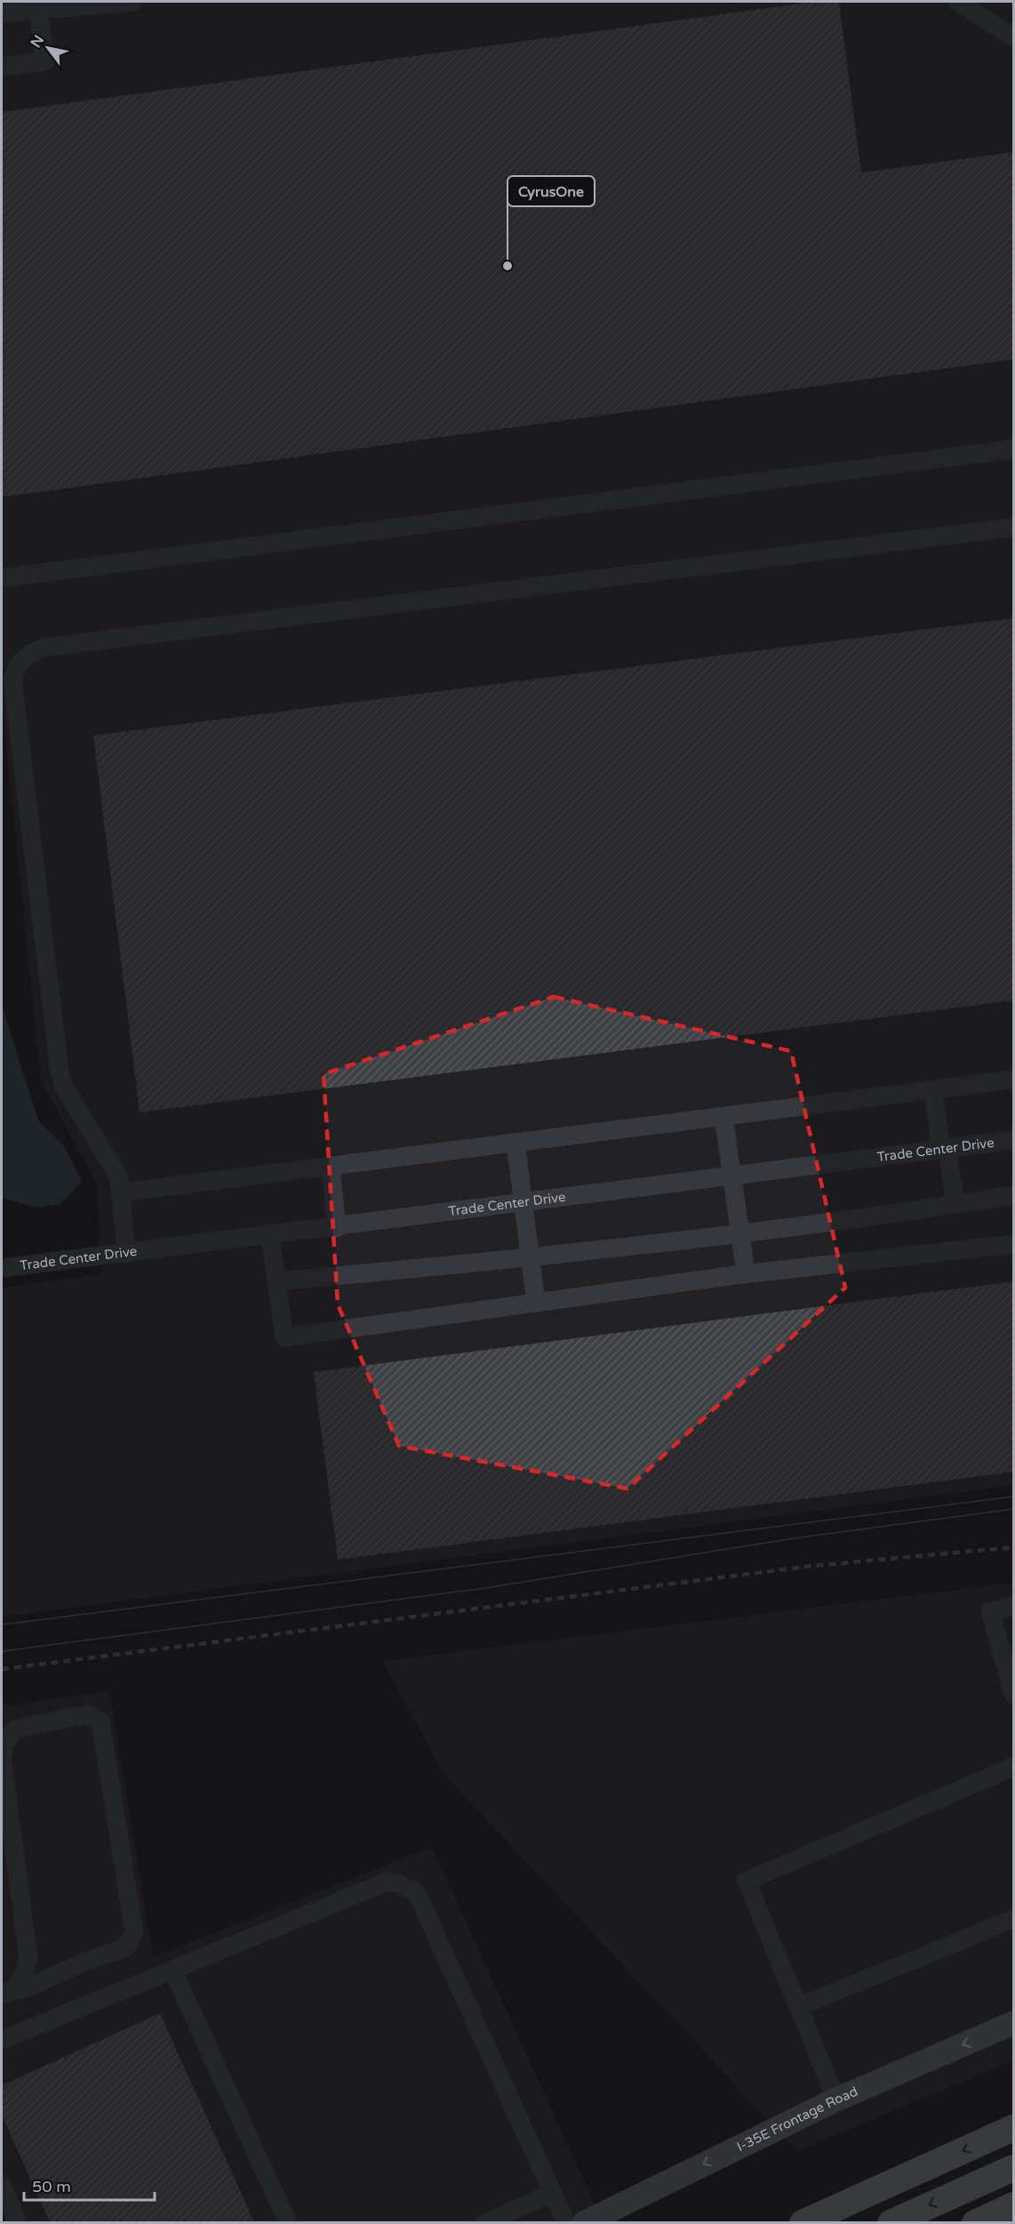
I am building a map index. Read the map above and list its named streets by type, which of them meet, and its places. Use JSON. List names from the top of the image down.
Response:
{
  "streets": {
    "main road": ["I-35E Frontage Road"],
    "street": ["Trade Center Drive"]
  },
  "one_way": ["I-35E Frontage Road"],
  "places": ["CyrusOne"],
  "scale_bar": "50 m",
  "north": "top left"
}
